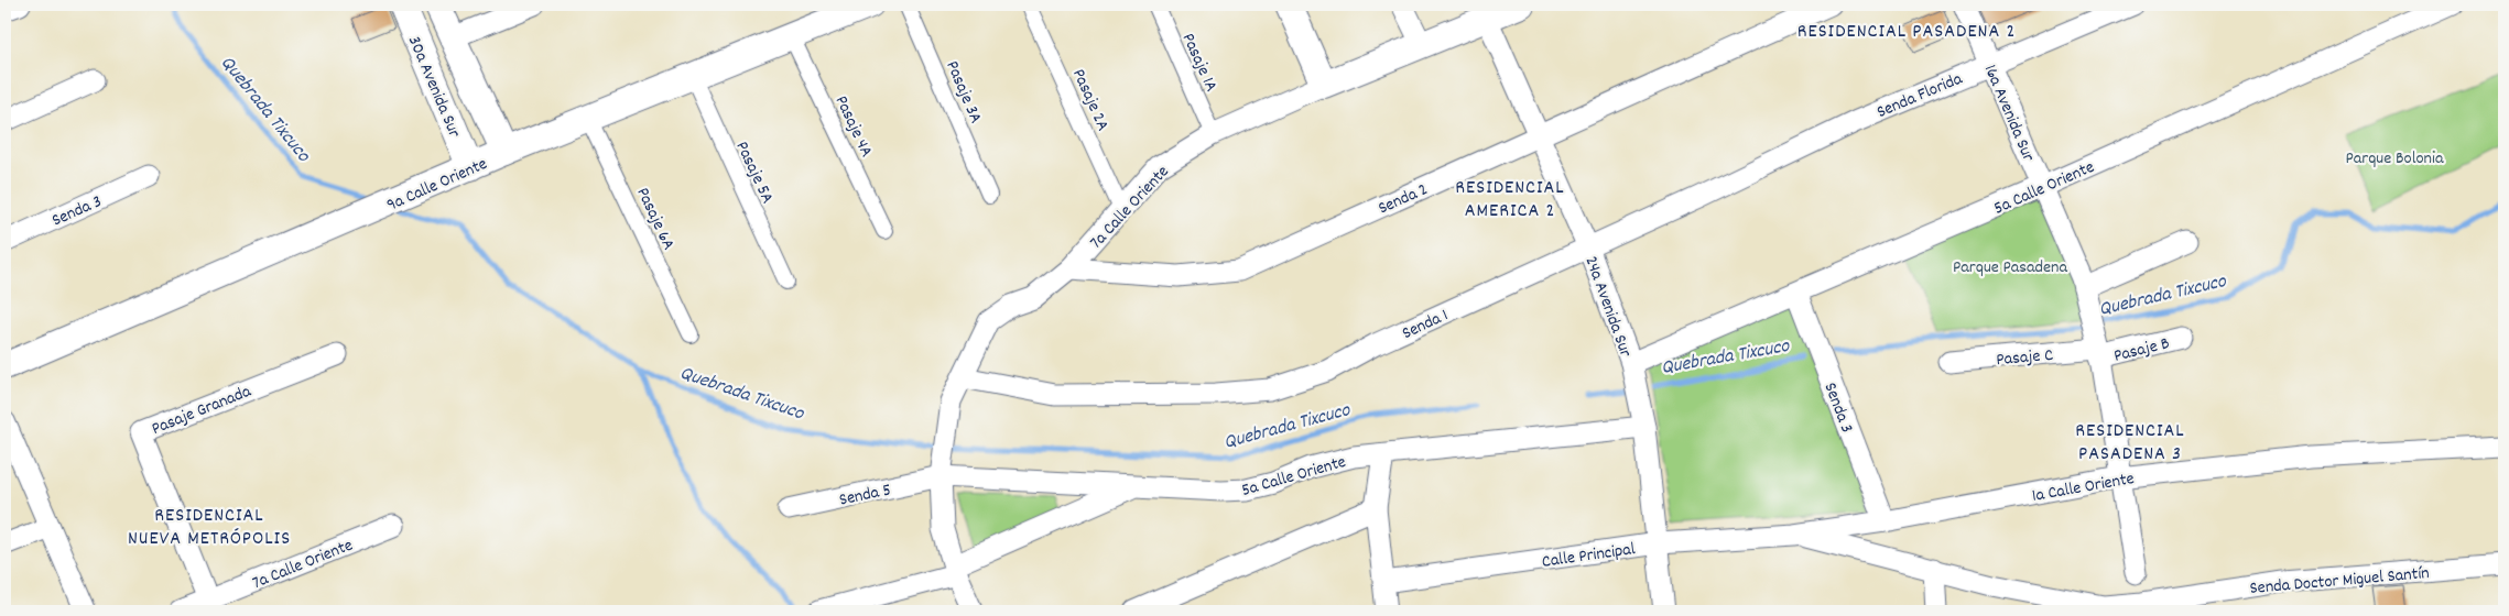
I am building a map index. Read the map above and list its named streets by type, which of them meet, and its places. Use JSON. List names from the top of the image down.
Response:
{
  "streets": {
    "street": [
      "Pasaje 1A",
      "30a Avenida Sur",
      "Pasaje 3A",
      "Senda Florida",
      "Pasaje 2A",
      "16a Avenida Sur",
      "Pasaje 4A",
      "Pasaje 5A",
      "9a Calle Oriente",
      "5a Calle Oriente",
      "Senda 2",
      "7a Calle Oriente",
      "Senda 3",
      "Pasaje 6A",
      "24a Avenida Sur",
      "Senda 1",
      "Pasaje B",
      "Pasaje C",
      "Pasaje Granada",
      "1a Calle Oriente",
      "Senda 5",
      "Calle Principal",
      "Senda Doctor Miguel Santín"
    ]
  },
  "crossings": [
    ["Pasaje 1A", "7a Calle Oriente"],
    ["30a Avenida Sur", "9a Calle Oriente"],
    ["Senda Florida", "16a Avenida Sur"],
    ["Senda Florida", "Senda 1"],
    ["Pasaje 2A", "7a Calle Oriente"],
    ["16a Avenida Sur", "5a Calle Oriente"],
    ["16a Avenida Sur", "Pasaje B"],
    ["16a Avenida Sur", "Pasaje C"],
    ["16a Avenida Sur", "1a Calle Oriente"],
    ["Pasaje 4A", "9a Calle Oriente"],
    ["Pasaje 5A", "9a Calle Oriente"],
    ["9a Calle Oriente", "Pasaje 6A"],
    ["5a Calle Oriente", "7a Calle Oriente"],
    ["5a Calle Oriente", "Senda 3"],
    ["5a Calle Oriente", "24a Avenida Sur"],
    ["5a Calle Oriente", "Senda 5"],
    ["Senda 2", "7a Calle Oriente"],
    ["Senda 2", "24a Avenida Sur"],
    ["7a Calle Oriente", "24a Avenida Sur"],
    ["7a Calle Oriente", "Senda 1"],
    ["7a Calle Oriente", "Pasaje Granada"],
    ["7a Calle Oriente", "Senda 5"],
    ["Senda 3", "1a Calle Oriente"],
    ["24a Avenida Sur", "Senda 1"],
    ["24a Avenida Sur", "Calle Principal"],
    ["Pasaje B", "Pasaje C"],
    ["1a Calle Oriente", "Calle Principal"],
    ["1a Calle Oriente", "Senda Doctor Miguel Santín"],
    ["Calle Principal", "Senda Doctor Miguel Santín"]
  ],
  "districts": [
    "RESIDENCIAL PASADENA 2",
    "RESIDENCIAL AMERICA 2",
    "RESIDENCIAL PASADENA 3",
    "RESIDENCIAL NUEVA METRÓPOLIS"
  ],
  "water": ["Quebrada Tixcuco"],
  "parks": ["Parque Bolonia", "Parque Pasadena"]
}
